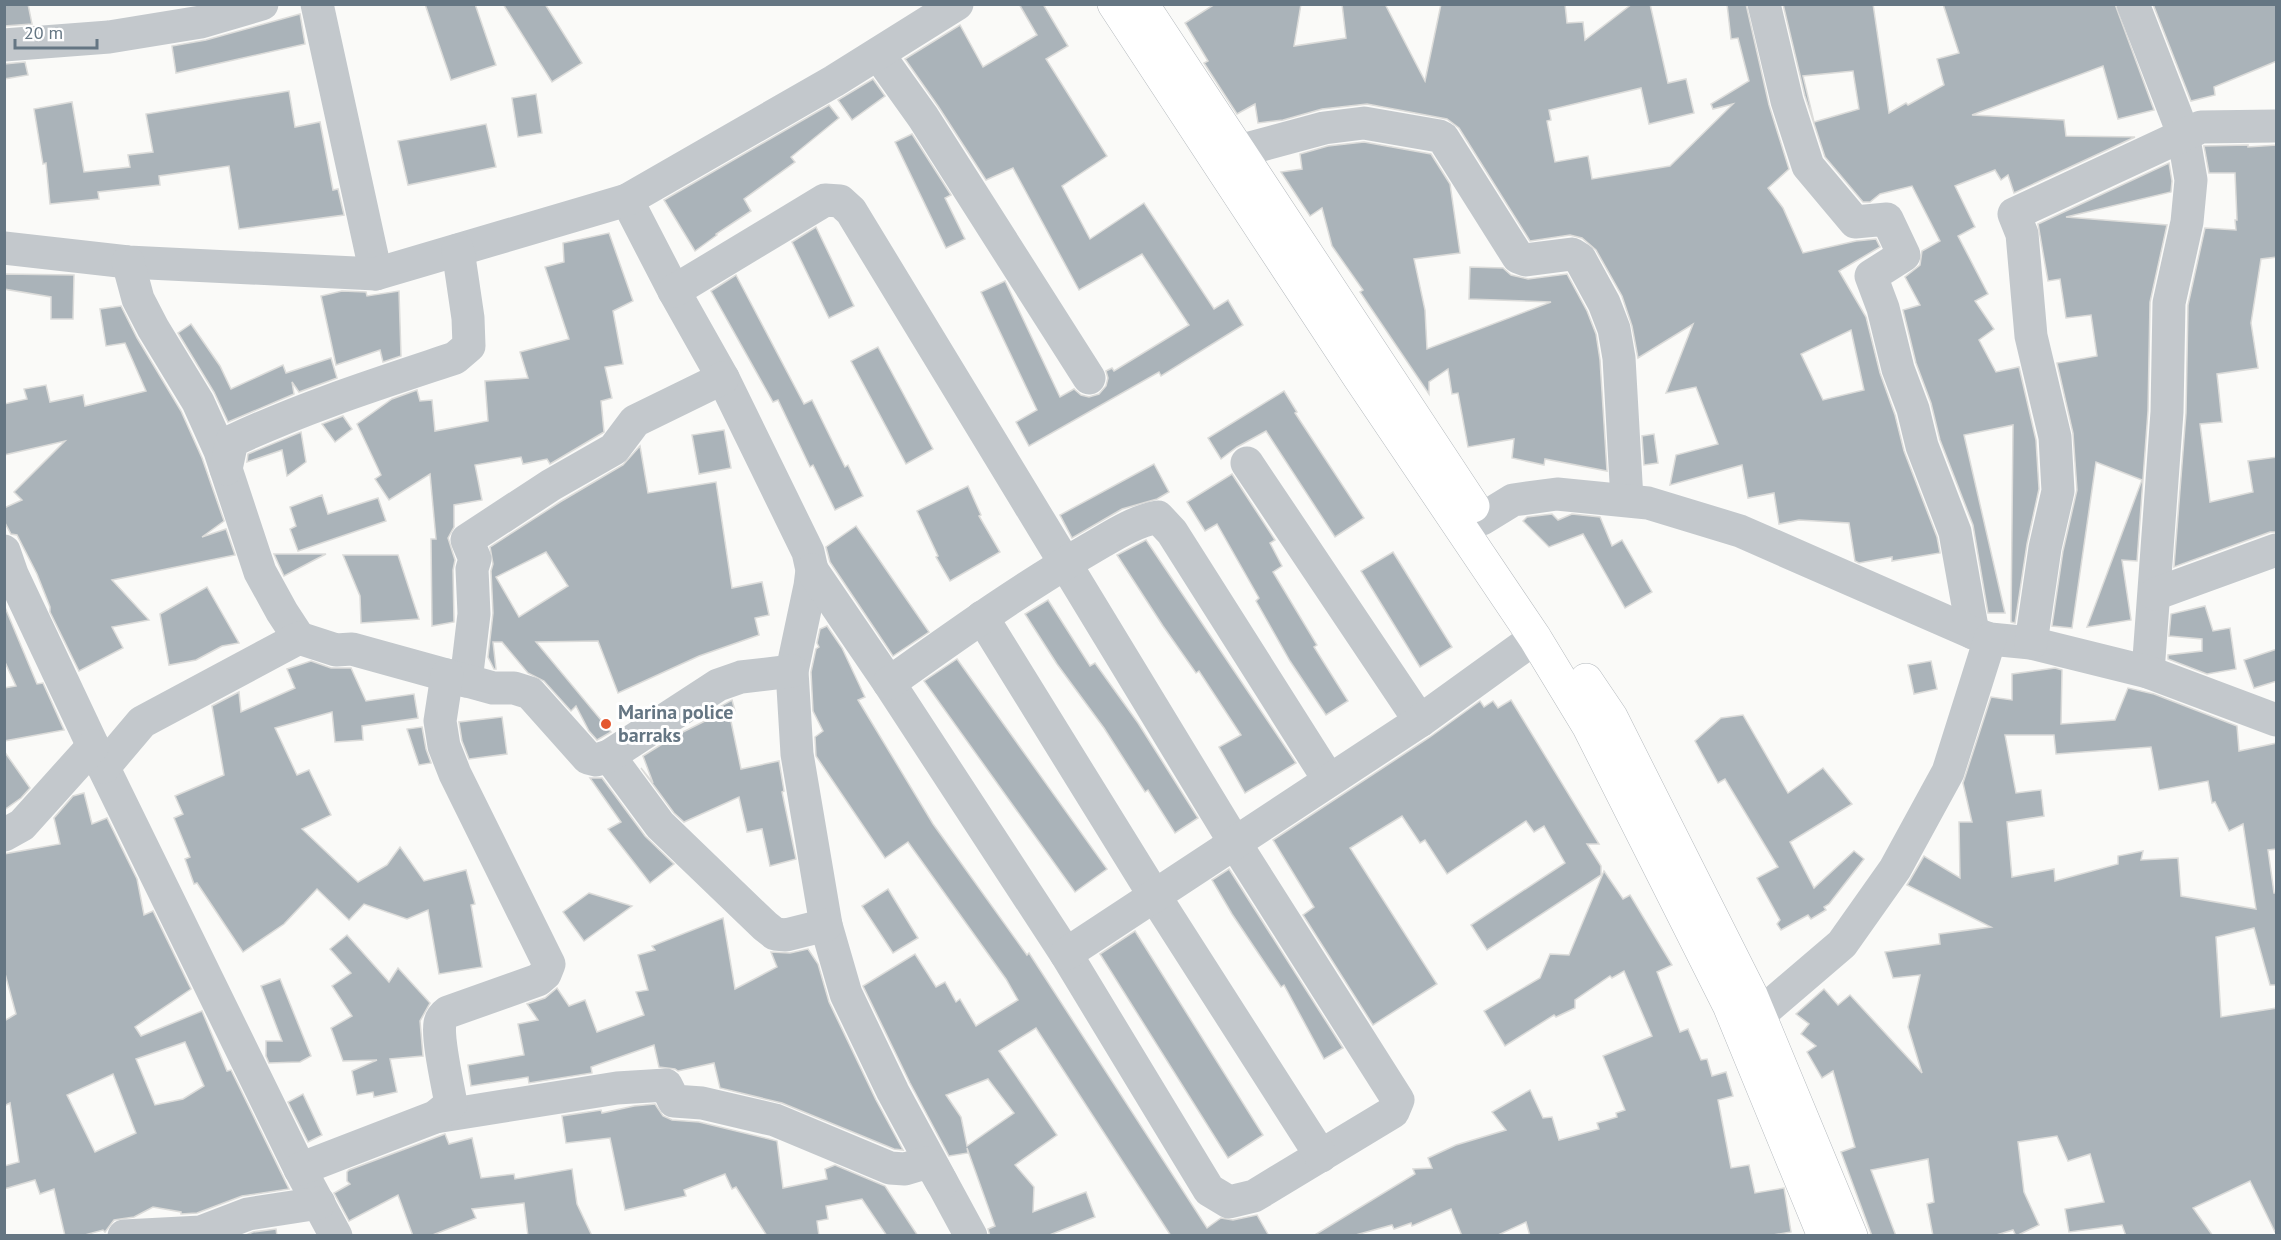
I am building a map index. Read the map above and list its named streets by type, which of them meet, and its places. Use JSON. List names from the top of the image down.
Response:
{
  "places": ["Marina police barraks"],
  "scale_bar": "20 m"
}
